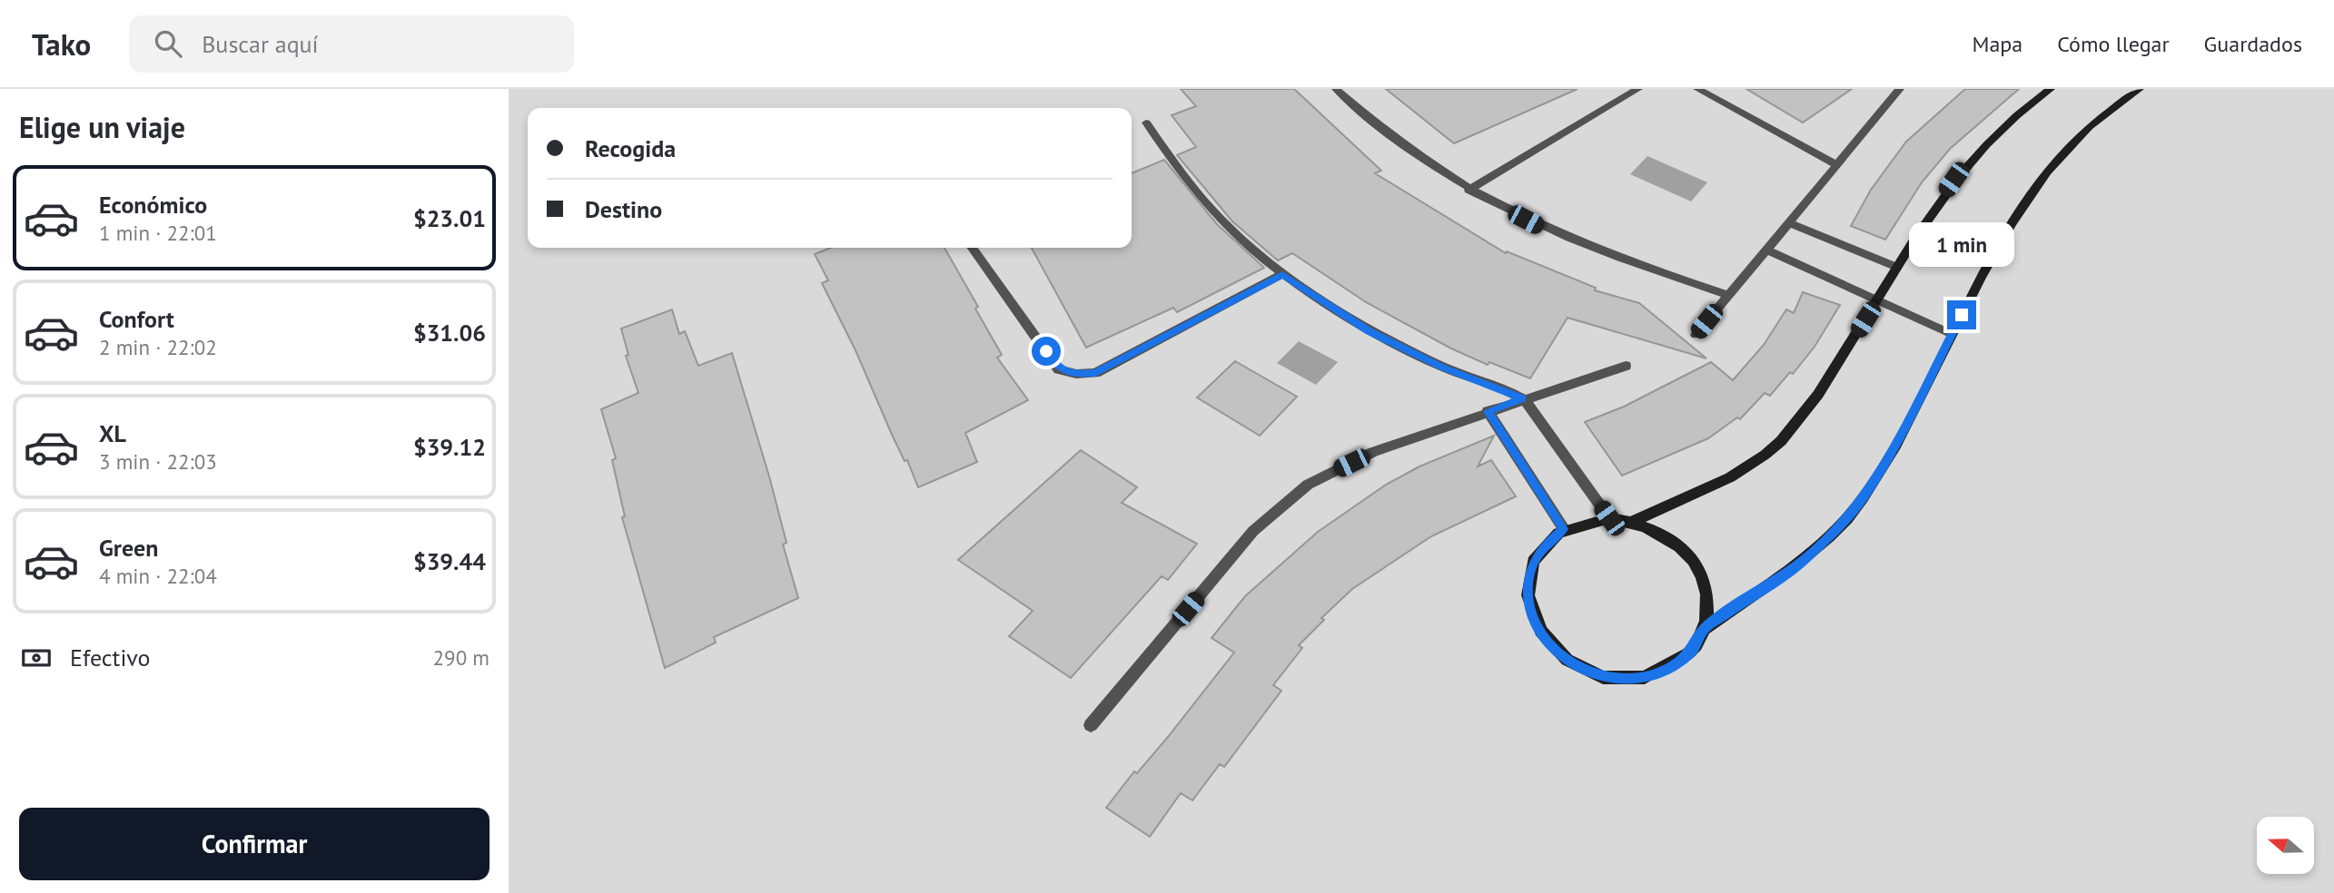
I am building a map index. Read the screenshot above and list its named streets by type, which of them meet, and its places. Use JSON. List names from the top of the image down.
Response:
{
  "north": "left",
  "page": {
    "header": "Tako",
    "search": "Buscar aquí",
    "nav": ["Mapa", "Cómo llegar", "Guardados"],
    "heading": "Elige un viaje",
    "banner": ["Recogida", "Destino"],
    "list": [
      {
        "name": "Económico",
        "note": "1 min · 22:01",
        "value": "$23.01"
      },
      {
        "name": "Confort",
        "note": "2 min · 22:02",
        "value": "$31.06"
      },
      {
        "name": "XL",
        "note": "3 min · 22:03",
        "value": "$39.12"
      },
      {
        "name": "Green",
        "note": "4 min · 22:04",
        "value": "$39.44"
      }
    ],
    "bubble": "1 min",
    "pay": ["Efectivo", "290 m"],
    "buttons": "Confirmar"
  }
}
